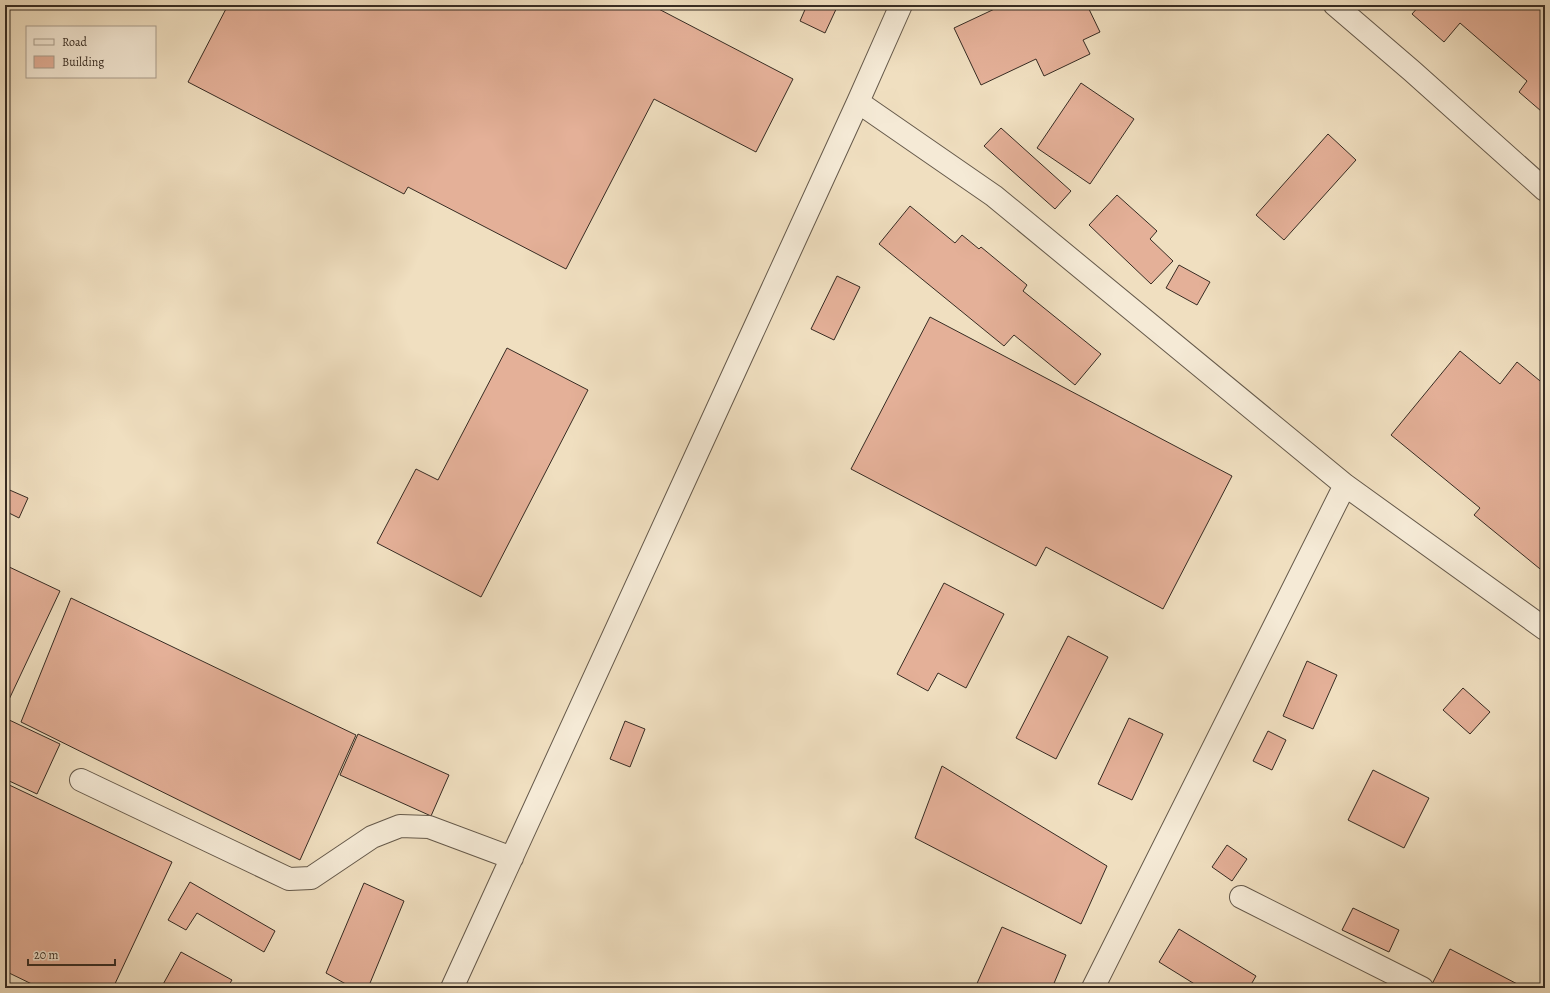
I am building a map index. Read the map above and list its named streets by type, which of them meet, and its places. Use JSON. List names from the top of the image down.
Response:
{
  "legend": ["Road", "Building"],
  "scale_bar": "20 m"
}
